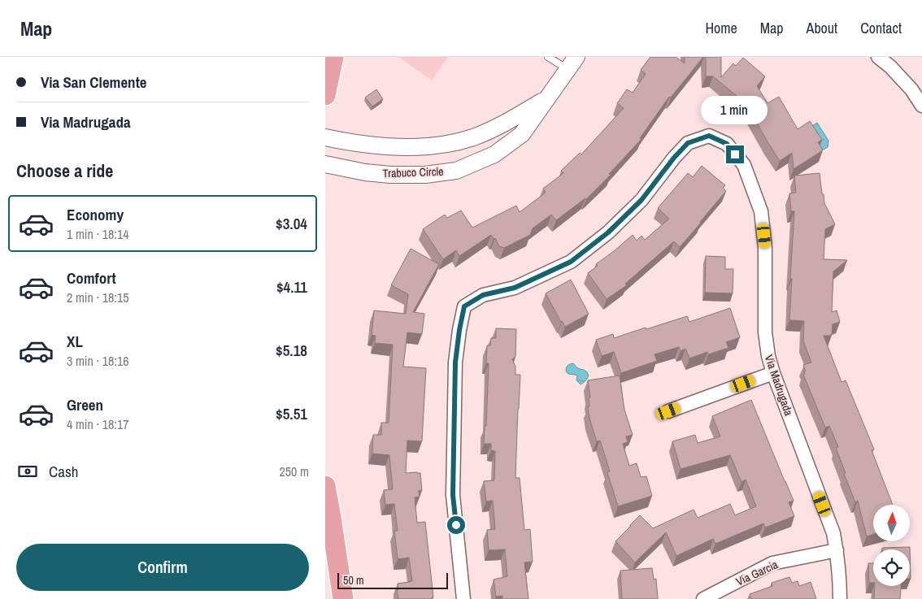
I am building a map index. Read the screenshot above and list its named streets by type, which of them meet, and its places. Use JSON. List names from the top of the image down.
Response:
{
  "streets": {
    "street": ["Trabuco Circle", "Via Madrugada", "Via Garcia"]
  },
  "crossings": [
    ["Via Madrugada", "Via Garcia"]
  ],
  "scale_bar": "50 m",
  "north": "top",
  "page": {
    "header": "Map",
    "nav": [
      "Home",
      "Map",
      "About",
      "Contact"
    ],
    "banner": ["Via San Clemente", "Via Madrugada"],
    "bubble": "1 min",
    "heading": "Choose a ride",
    "list": [
      {
        "name": "Economy",
        "note": "1 min · 18:14",
        "value": "$3.04"
      },
      {
        "name": "Comfort",
        "note": "2 min · 18:15",
        "value": "$4.11"
      },
      {
        "name": "XL",
        "note": "3 min · 18:16",
        "value": "$5.18"
      },
      {
        "name": "Green",
        "note": "4 min · 18:17",
        "value": "$5.51"
      }
    ],
    "pay": ["Cash", "250 m"],
    "buttons": "Confirm",
    "scale": "50 m"
  }
}
